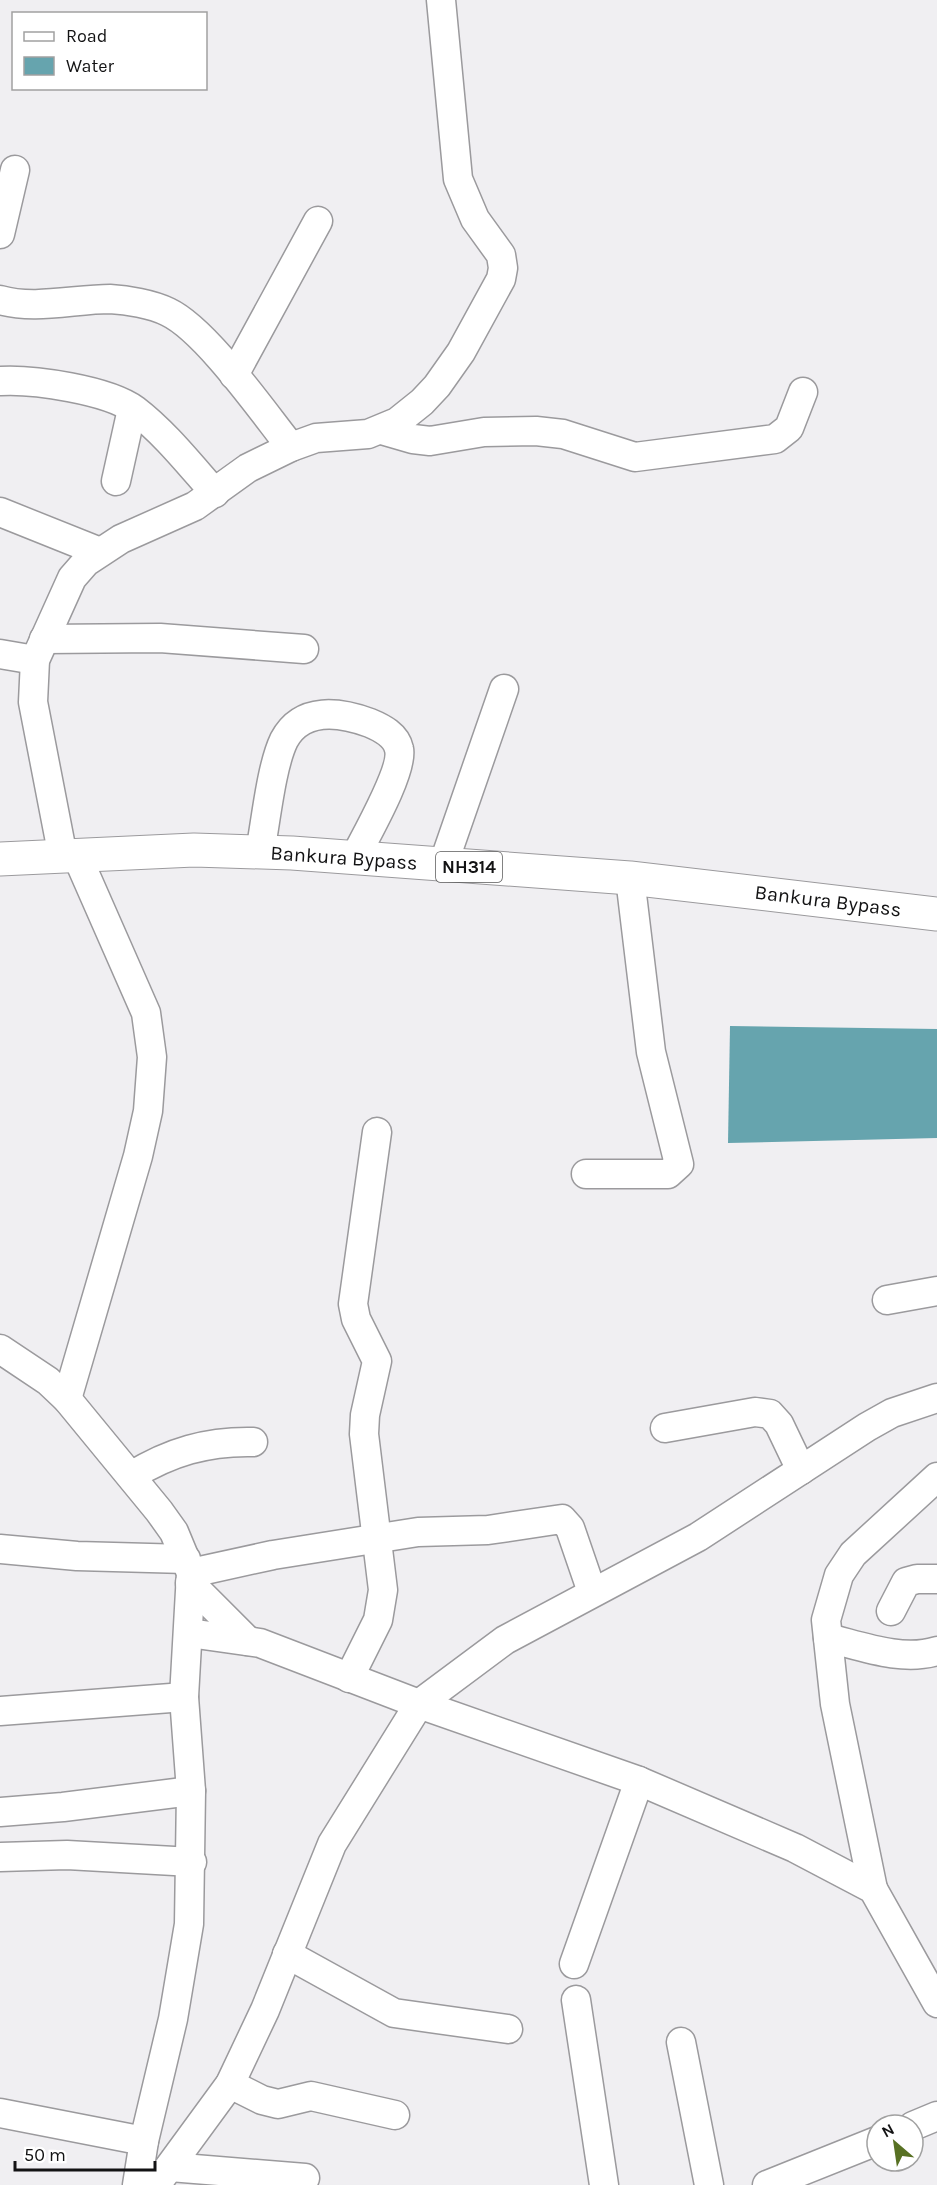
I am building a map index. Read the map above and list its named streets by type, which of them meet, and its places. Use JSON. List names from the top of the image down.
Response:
{
  "streets": {
    "highway": ["Bankura Bypass", "NH314"]
  },
  "legend": ["Road", "Water"],
  "scale_bar": "50 m",
  "north": "top left"
}
